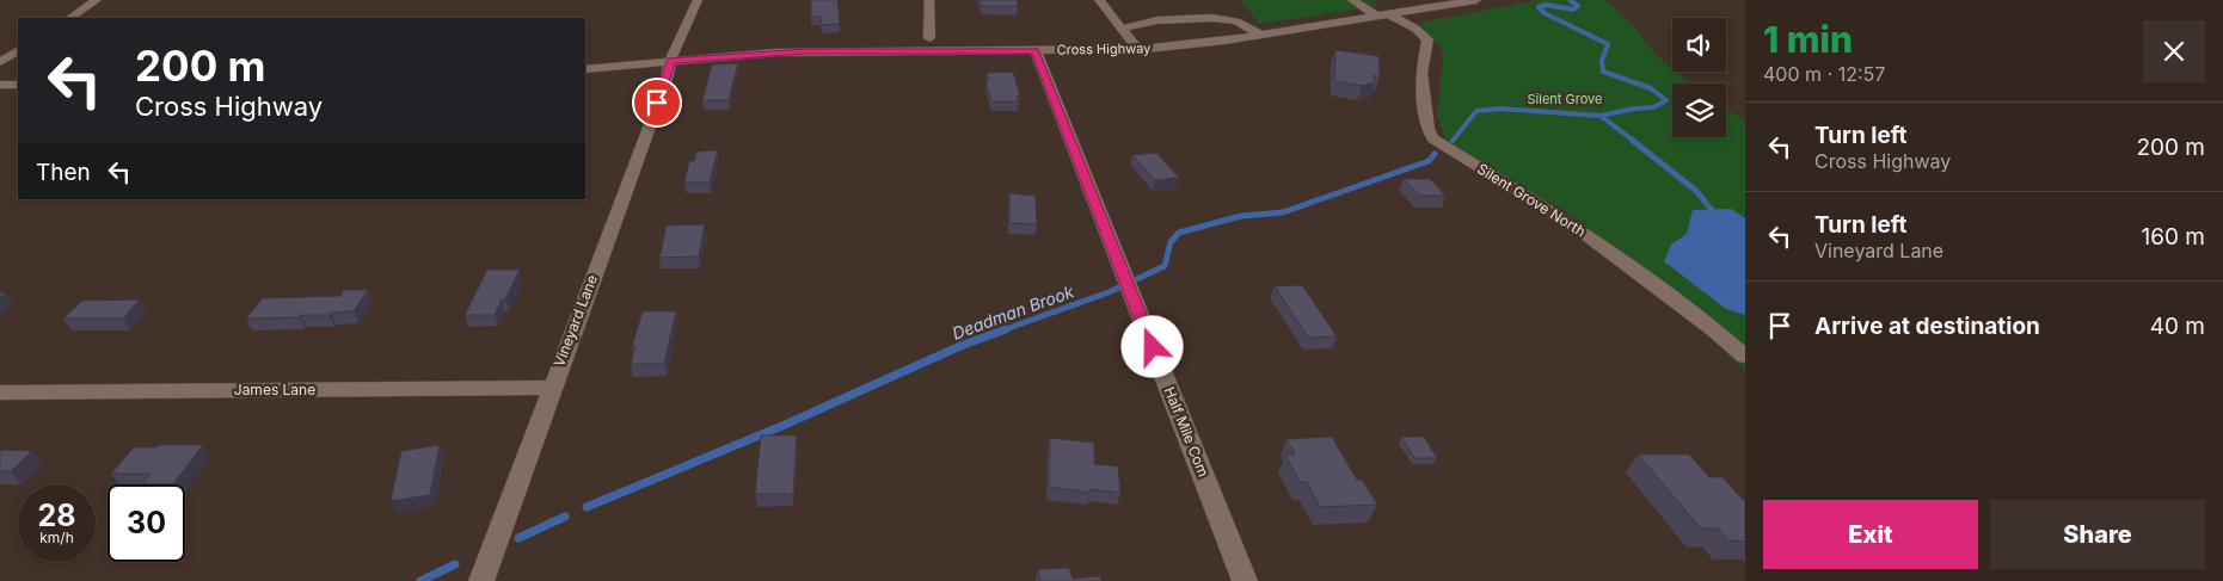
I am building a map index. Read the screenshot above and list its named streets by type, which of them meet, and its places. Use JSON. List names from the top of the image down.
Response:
{
  "streets": {
    "street": [
      "Cross Highway",
      "Silent Grove North",
      "Vineyard Lane",
      "James Lane",
      "Half Mile Com"
    ]
  },
  "crossings": [
    ["Cross Highway", "Silent Grove North"],
    ["Cross Highway", "Vineyard Lane"],
    ["Cross Highway", "Half Mile Com"],
    ["Vineyard Lane", "James Lane"]
  ],
  "water": ["Deadman Brook"],
  "parks": ["Silent Grove"],
  "page": {
    "heading": ["1 min", "400 m · 12:57"],
    "turn": ["200 m", "Cross Highway"],
    "list": [
      {
        "name": "Turn left",
        "note": "Cross Highway",
        "value": "200 m"
      },
      {
        "name": "Turn left",
        "note": "Vineyard Lane",
        "value": "160 m"
      },
      {
        "name": "Arrive at destination",
        "value": "40 m"
      }
    ],
    "then": "Then",
    "speed": "28 km/h",
    "limit": "30",
    "buttons": ["Exit", "Share"]
  }
}
